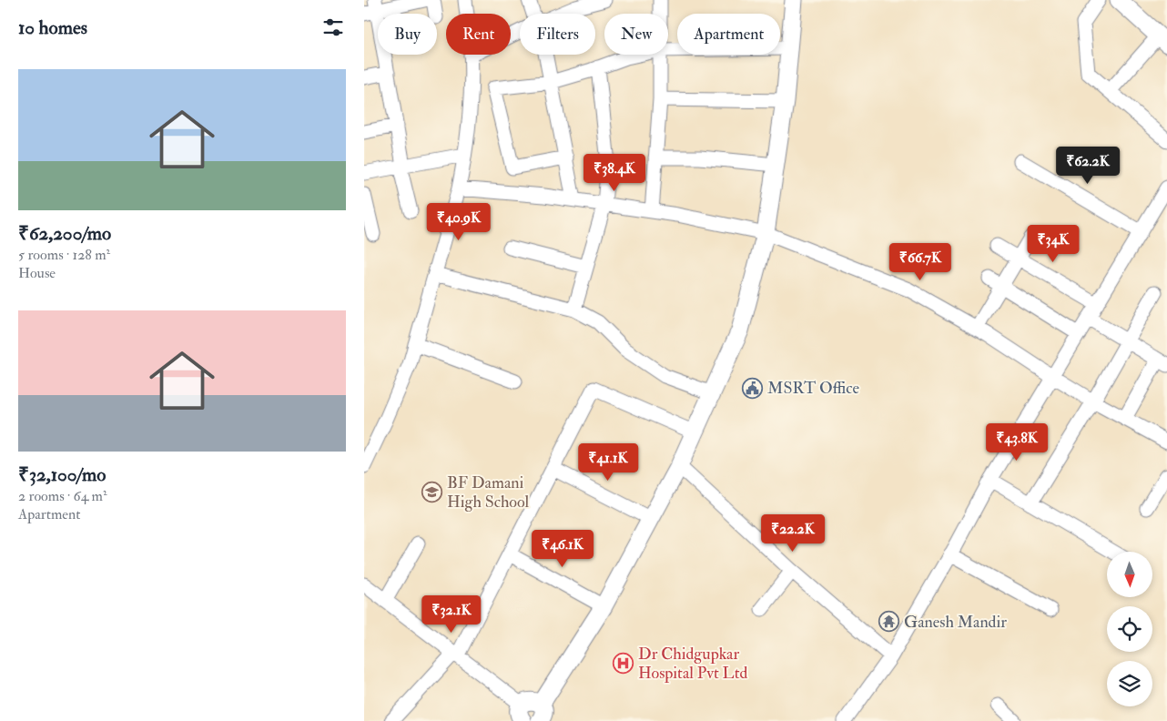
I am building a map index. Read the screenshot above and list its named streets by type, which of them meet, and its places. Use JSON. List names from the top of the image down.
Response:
{
  "places": {
    "public building": ["MSRT Office"],
    "school or university": ["BF Damani High School"],
    "temple": ["Ganesh Mandir"],
    "hospital": ["Dr Chidgupkar Hospital Pvt Ltd"]
  },
  "north": "bottom",
  "page": {
    "heading": "10 homes",
    "chip": [
      "Buy",
      "Rent",
      "Filters",
      "New",
      "Apartment"
    ],
    "list": [
      {
        "name": "₹62,200/mo",
        "note": "5 rooms · 128 m² · House"
      },
      {
        "name": "₹32,100/mo",
        "note": "2 rooms · 64 m² · Apartment"
      }
    ],
    "price": [
      "₹62.2K",
      "₹38.4K",
      "₹40.9K",
      "₹34K",
      "₹66.7K",
      "₹43.8K",
      "₹41.1K",
      "₹22.2K",
      "₹46.1K",
      "₹32.1K"
    ]
  }
}
